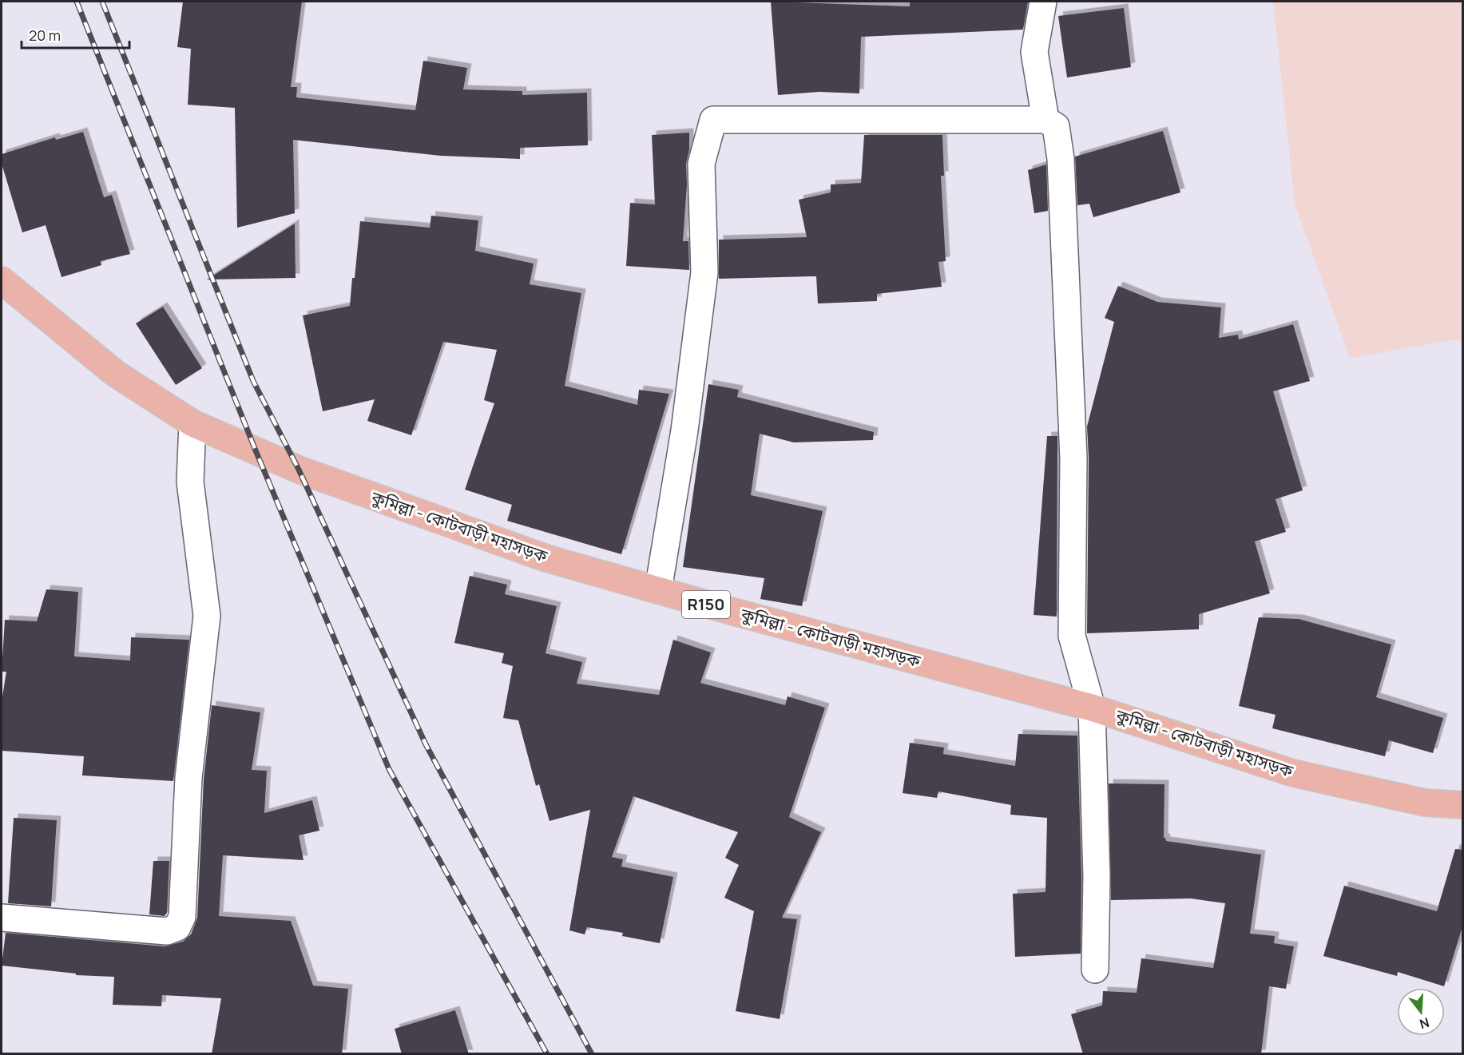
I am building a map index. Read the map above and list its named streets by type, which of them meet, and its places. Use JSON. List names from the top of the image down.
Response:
{
  "streets": {
    "main road": ["কুমিল্লা - কোটবাড়ী মহাসড়ক", "R150"]
  },
  "scale_bar": "20 m",
  "north": "bottom"
}
